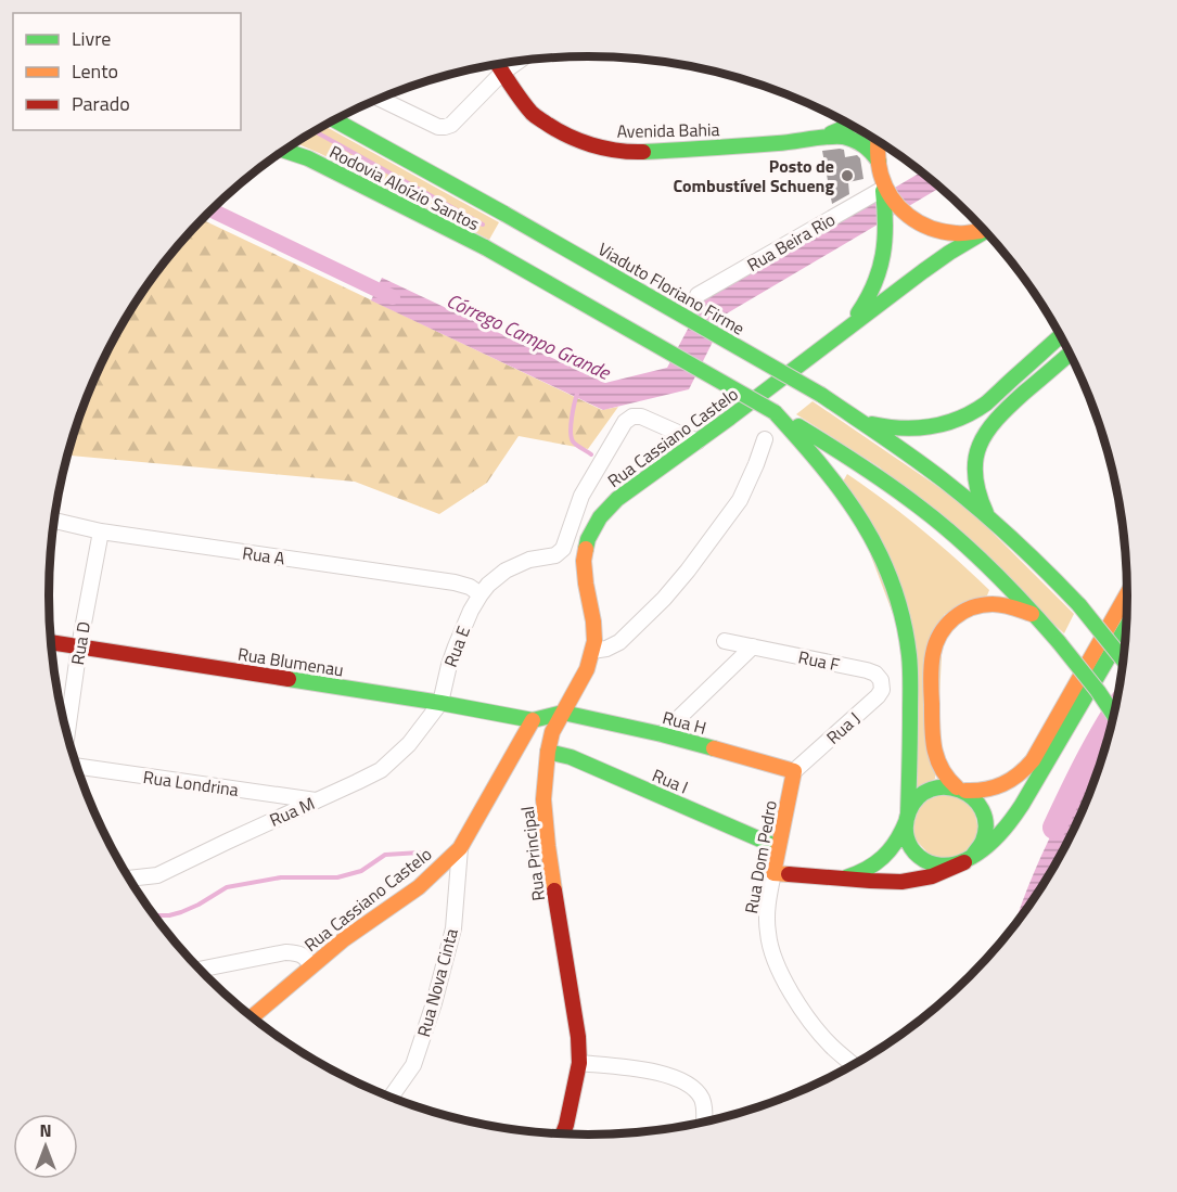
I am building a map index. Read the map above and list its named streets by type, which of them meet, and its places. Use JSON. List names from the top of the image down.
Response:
{
  "streets": {
    "main road": [
      "Avenida Bahia",
      "Rodovia Aloízio Santos",
      "Viaduto Floriano Firme",
      "Rua Cassiano Castelo",
      "Rua Blumenau",
      "Rua H",
      "Rua I",
      "Rua Principal",
      "Rua Dom Pedro"
    ],
    "street": [
      "Rua Beira Rio",
      "Rua A",
      "Rua D",
      "Rua E",
      "Rua F",
      "Rua J",
      "Rua Londrina",
      "Rua M",
      "Rua Nova Cinta"
    ]
  },
  "crossings": [
    ["Avenida Bahia", "Rua Cassiano Castelo"],
    ["Rodovia Aloízio Santos", "Viaduto Floriano Firme"],
    ["Rua Beira Rio", "Rua Cassiano Castelo"],
    ["Rua Cassiano Castelo", "Rua E"],
    ["Rua Cassiano Castelo", "Rua Blumenau"],
    ["Rua Cassiano Castelo", "Rua Principal"],
    ["Rua Cassiano Castelo", "Rua Nova Cinta"],
    ["Rua A", "Rua D"],
    ["Rua A", "Rua E"],
    ["Rua D", "Rua Blumenau"],
    ["Rua E", "Rua Blumenau"],
    ["Rua E", "Rua M"],
    ["Rua F", "Rua J"],
    ["Rua Blumenau", "Rua M"],
    ["Rua H", "Rua J"],
    ["Rua H", "Rua Principal"],
    ["Rua H", "Rua Dom Pedro"],
    ["Rua J", "Rua Dom Pedro"],
    ["Rua I", "Rua Principal"],
    ["Rua I", "Rua Dom Pedro"],
    ["Rua Londrina", "Rua M"]
  ],
  "water": ["Córrego Campo Grande"],
  "places": ["Posto de Combustível Schueng"],
  "legend": ["Livre", "Lento", "Parado"],
  "north": "top"
}
